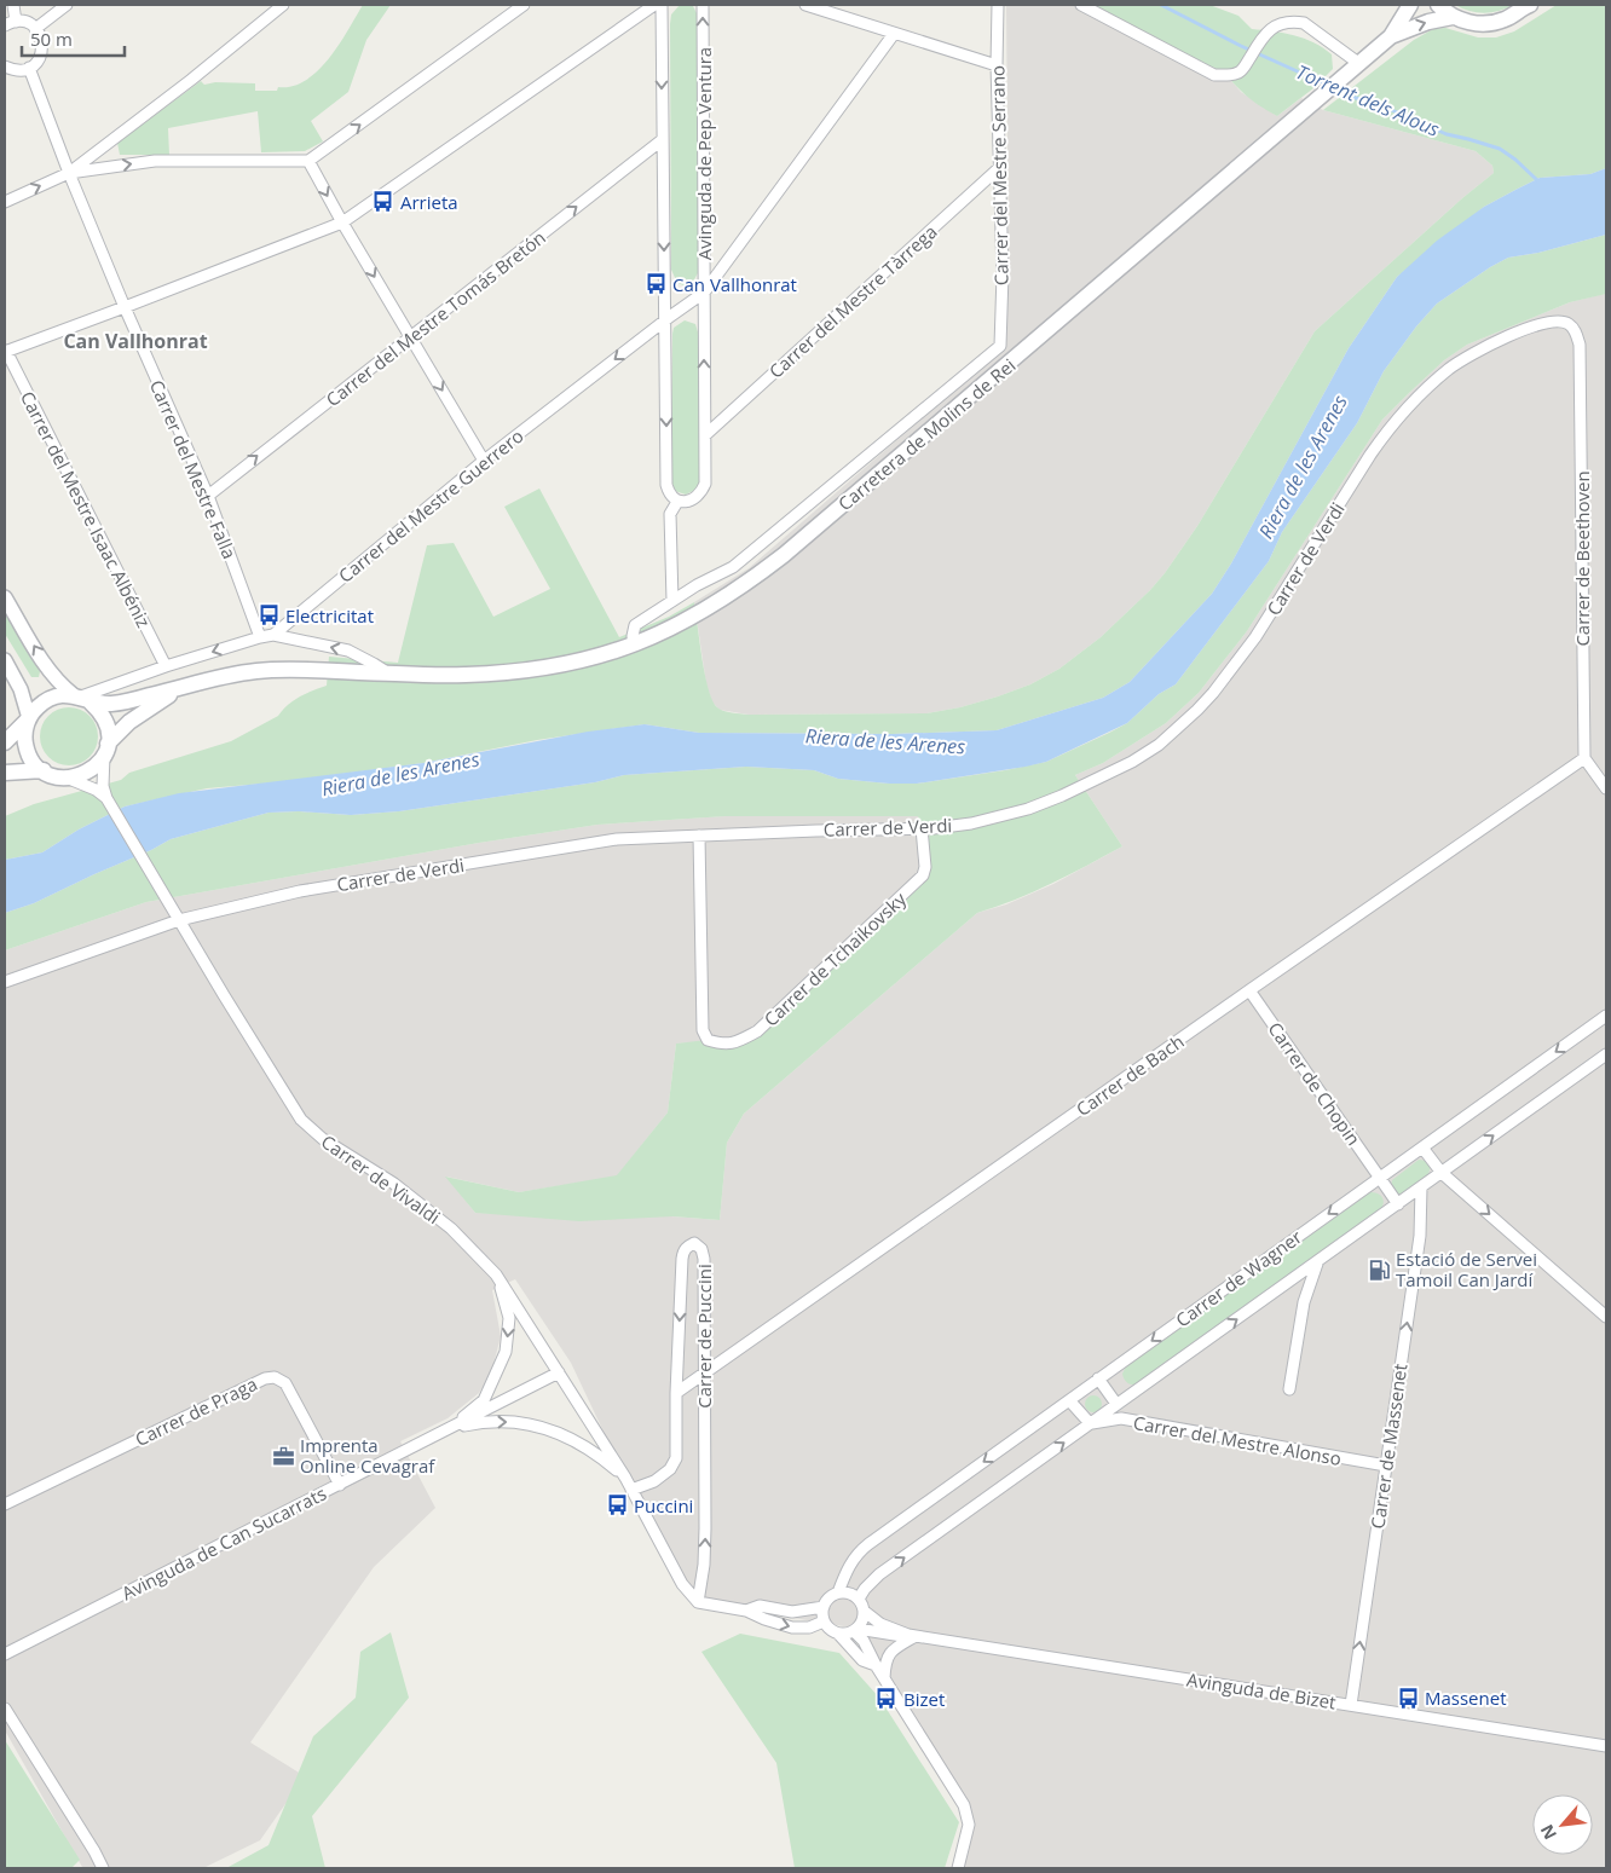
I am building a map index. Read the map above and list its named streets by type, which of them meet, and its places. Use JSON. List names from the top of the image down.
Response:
{
  "streets": {
    "main road": ["Carretera de Molins de Rei"],
    "street": [
      "Avinguda de Pep Ventura",
      "Carrer del Mestre Serrano",
      "Carrer del Mestre Tàrrega",
      "Carrer del Mestre Tomás Bretón",
      "Carrer del Mestre Falla",
      "Carrer del Mestre Guerrero",
      "Carrer del Mestre Isaac Albéniz",
      "Carrer de Verdi",
      "Carrer de Beethoven",
      "Carrer de Tchaikovsky",
      "Carrer de Bach",
      "Carrer de Chopin",
      "Carrer de Vivaldi",
      "Carrer de Wagner",
      "Carrer de Puccini",
      "Carrer de Praga",
      "Carrer del Mestre Alonso",
      "Carrer de Massenet",
      "Avinguda de Can Sucarrats",
      "Avinguda de Bizet"
    ]
  },
  "crossings": [
    ["Avinguda de Pep Ventura", "Carrer del Mestre Tàrrega"],
    ["Avinguda de Pep Ventura", "Carrer del Mestre Guerrero"],
    ["Carrer del Mestre Serrano", "Carrer del Mestre Tàrrega"],
    ["Carrer del Mestre Tomás Bretón", "Carrer del Mestre Falla"],
    ["Carretera de Molins de Rei", "Carrer del Mestre Guerrero"],
    ["Carretera de Molins de Rei", "Carrer de Vivaldi"],
    ["Carrer del Mestre Falla", "Carrer del Mestre Guerrero"],
    ["Carrer del Mestre Guerrero", "Carrer del Mestre Isaac Albéniz"],
    ["Carrer del Mestre Guerrero", "Carrer de Vivaldi"],
    ["Carrer de Verdi", "Carrer de Beethoven"],
    ["Carrer de Verdi", "Carrer de Tchaikovsky"],
    ["Carrer de Verdi", "Carrer de Vivaldi"],
    ["Carrer de Beethoven", "Carrer de Bach"],
    ["Carrer de Bach", "Carrer de Chopin"],
    ["Carrer de Bach", "Carrer de Puccini"],
    ["Carrer de Chopin", "Carrer de Wagner"],
    ["Carrer de Vivaldi", "Carrer de Puccini"],
    ["Carrer de Vivaldi", "Avinguda de Can Sucarrats"],
    ["Carrer de Wagner", "Carrer del Mestre Alonso"],
    ["Carrer de Wagner", "Carrer de Massenet"],
    ["Carrer de Wagner", "Avinguda de Bizet"],
    ["Carrer de Praga", "Avinguda de Can Sucarrats"],
    ["Carrer del Mestre Alonso", "Carrer de Massenet"],
    ["Carrer de Massenet", "Avinguda de Bizet"]
  ],
  "one_way": ["Carrer del Mestre Tomás Bretón", "Carrer de Massenet"],
  "districts": ["Can Vallhonrat"],
  "water": ["Torrent dels Alous", "Riera de les Arenes"],
  "places": {
    "bus stop": [
      "Arrieta",
      "Can Vallhonrat",
      "Electricitat",
      "Puccini",
      "Massenet",
      "Bizet"
    ],
    "fuel station": ["Estació de Servei Tamoil Can Jardí"],
    "office": ["Imprenta Online Cevagraf"]
  },
  "scale_bar": "50 m",
  "north": "bottom left"
}
